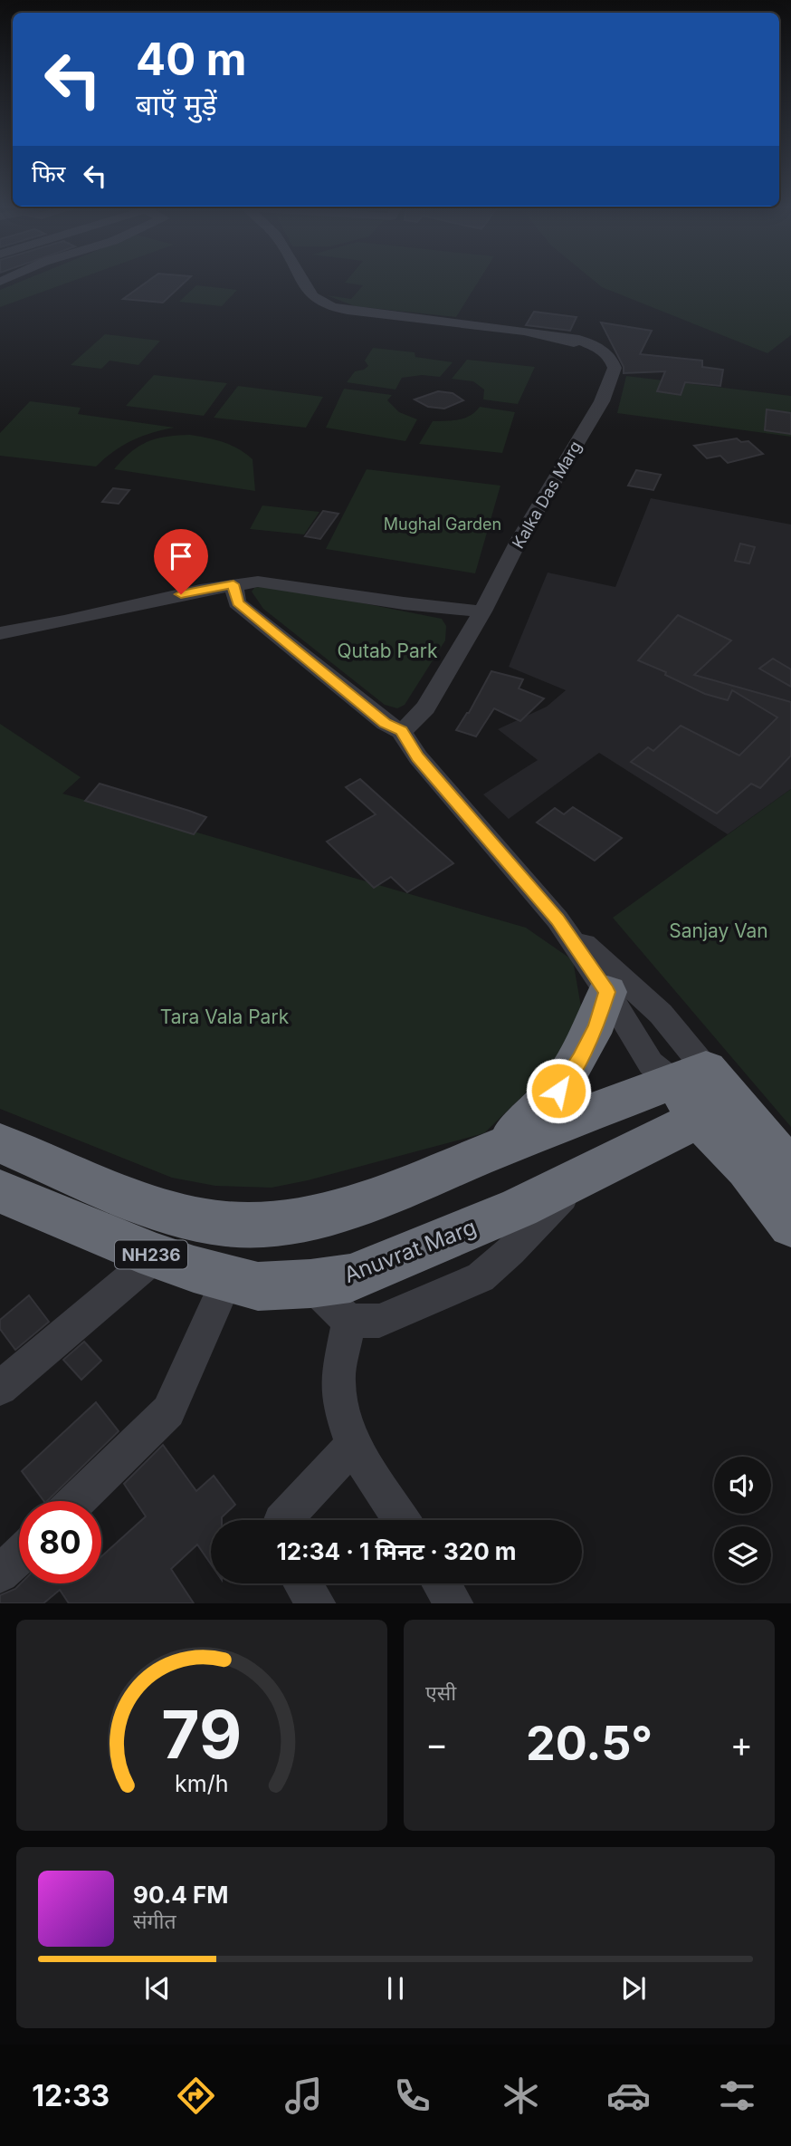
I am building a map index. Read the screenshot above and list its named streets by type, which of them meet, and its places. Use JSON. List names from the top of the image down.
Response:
{
  "streets": {
    "highway": ["Anuvrat Marg", "NH236"],
    "street": ["Kalka Das Marg"]
  },
  "parks": [
    "Mughal Garden",
    "Qutab Park",
    "Sanjay Van",
    "Tara Vala Park"
  ],
  "page": {
    "turn": ["40 m", "बाएँ मुड़ें"],
    "then": "फिर",
    "limit": "80",
    "trip": "12:34 · 1 मिनट · 320 m",
    "tile": "एसी",
    "heat": ["−", "20.5°", "+"],
    "song": ["90.4 FM", "संगीत"],
    "tabs": "12:33",
    "gauge": ["79", "km/h"]
  }
}
